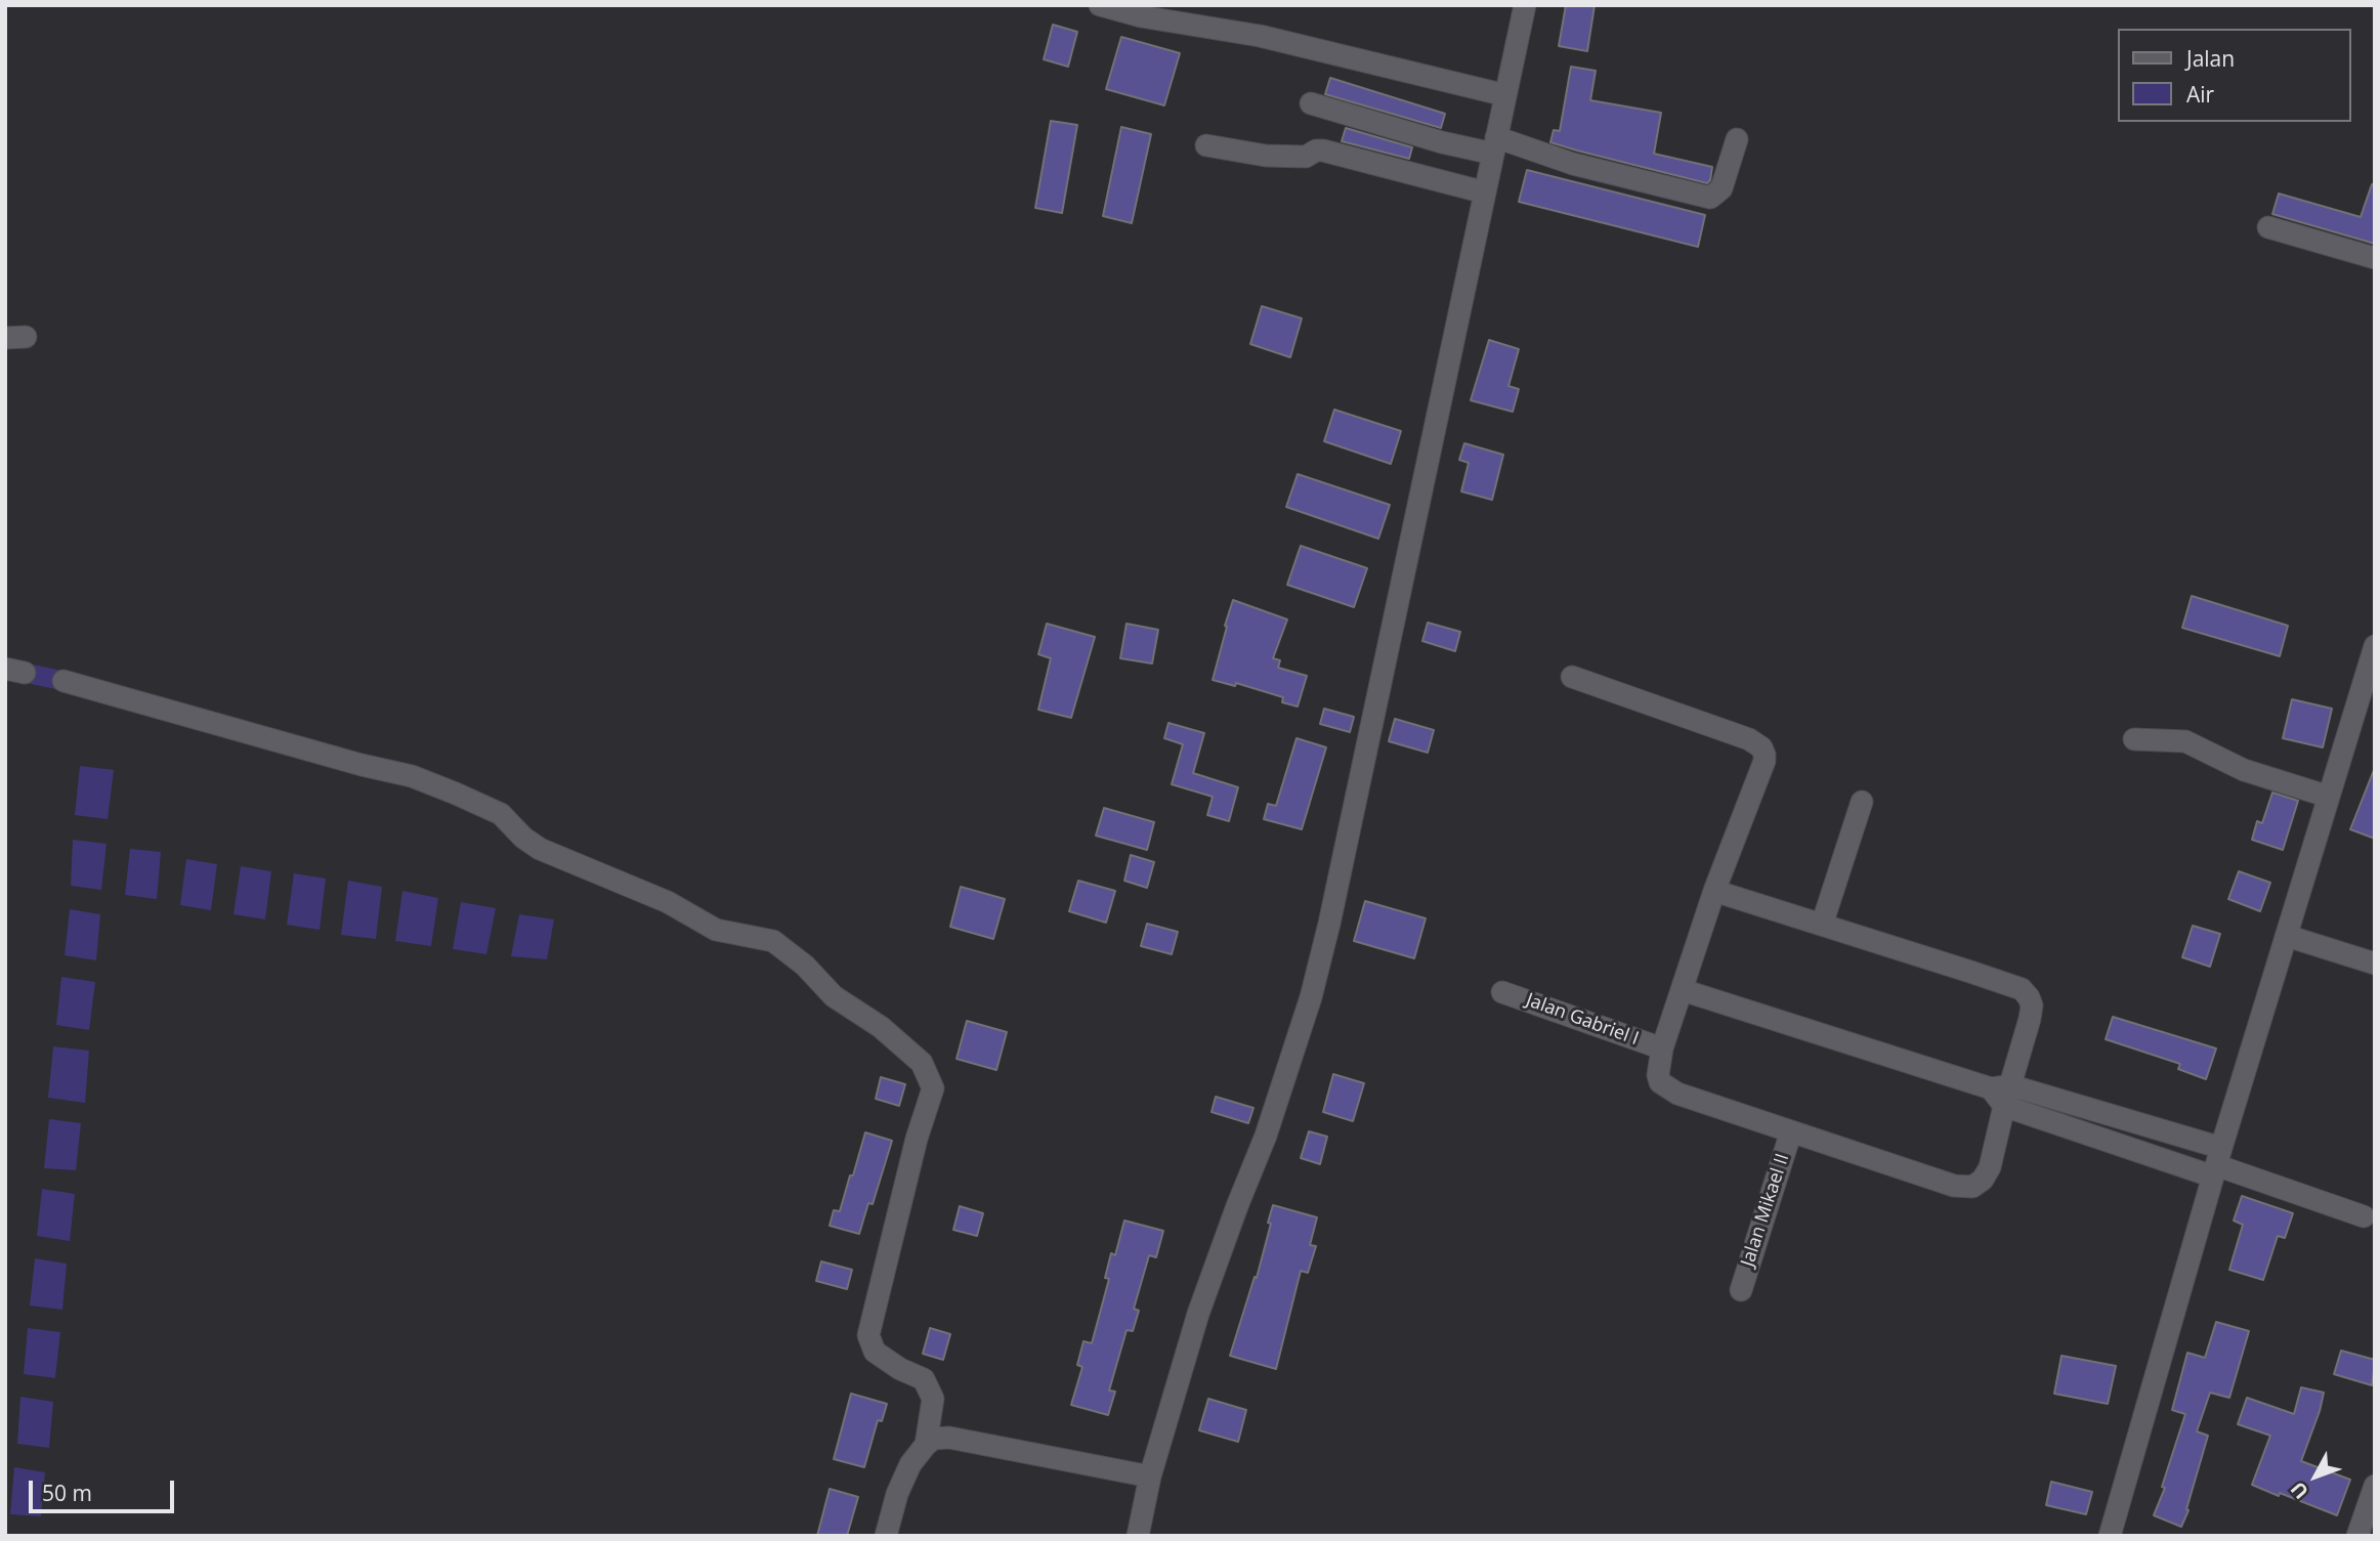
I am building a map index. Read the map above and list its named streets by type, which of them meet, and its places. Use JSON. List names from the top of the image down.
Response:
{
  "streets": {
    "street": ["Jalan Gabriel I", "Jalan Mikael II"]
  },
  "legend": ["Jalan", "Air"],
  "scale_bar": "50 m",
  "north": "bottom left"
}
